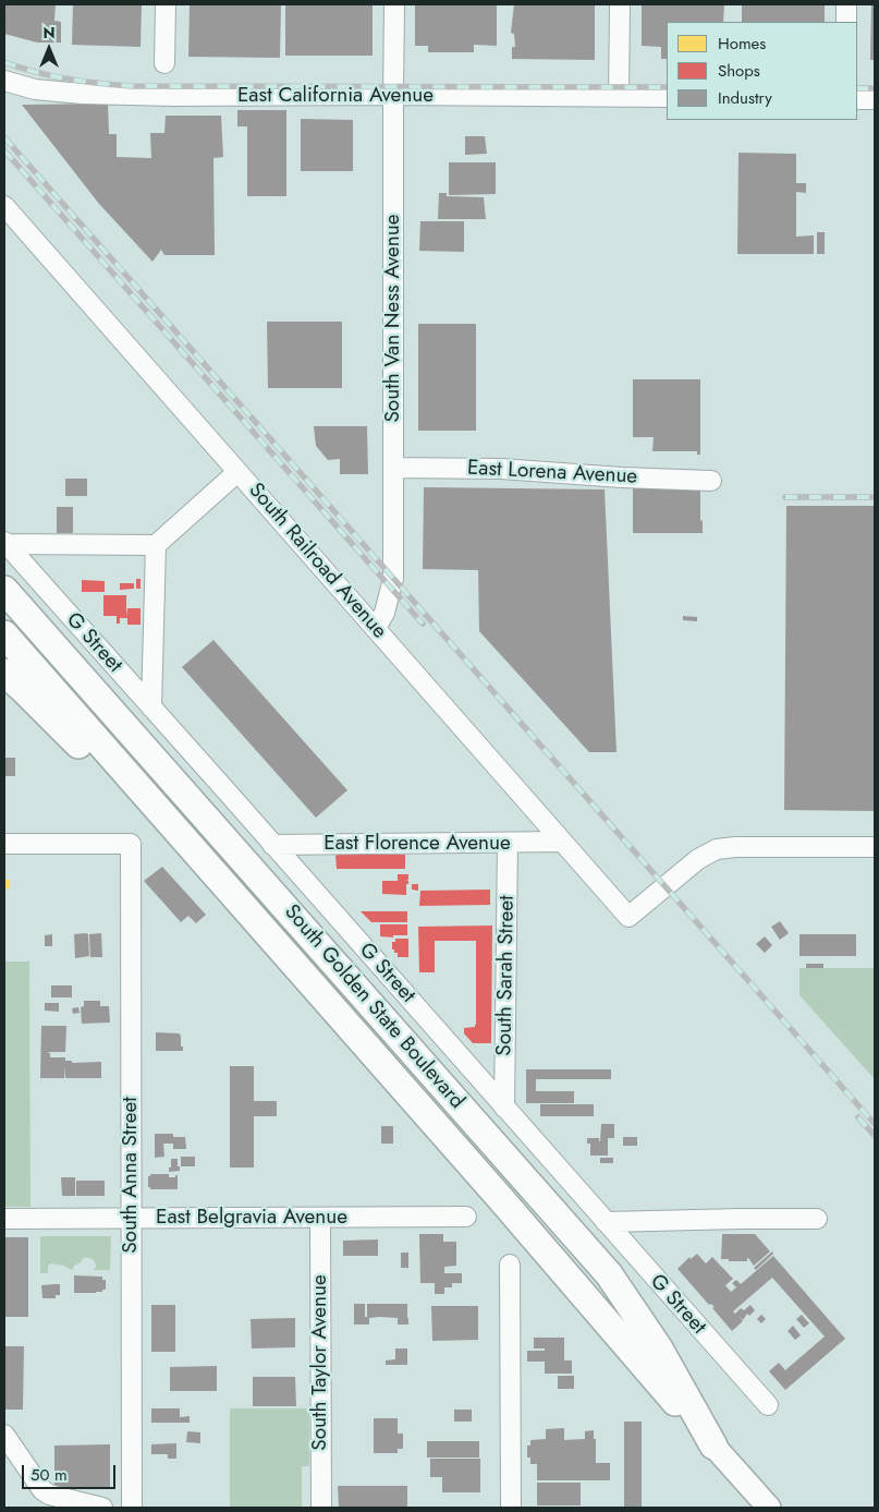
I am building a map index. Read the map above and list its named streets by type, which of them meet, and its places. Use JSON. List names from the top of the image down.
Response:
{
  "streets": {
    "highway": ["South Golden State Boulevard"],
    "street": [
      "East California Avenue",
      "South Van Ness Avenue",
      "East Lorena Avenue",
      "South Railroad Avenue",
      "G Street",
      "East Florence Avenue",
      "South Sarah Street",
      "South Anna Street",
      "East Belgravia Avenue",
      "South Taylor Avenue"
    ]
  },
  "crossings": [
    ["East California Avenue", "South Van Ness Avenue"],
    ["South Van Ness Avenue", "East Lorena Avenue"],
    ["South Van Ness Avenue", "South Railroad Avenue"],
    ["South Railroad Avenue", "East Florence Avenue"],
    ["G Street", "East Florence Avenue"],
    ["G Street", "South Sarah Street"],
    ["East Florence Avenue", "South Sarah Street"],
    ["South Anna Street", "East Belgravia Avenue"],
    ["East Belgravia Avenue", "South Taylor Avenue"]
  ],
  "legend": ["Homes", "Shops", "Industry"],
  "scale_bar": "50 m",
  "north": "top"
}
